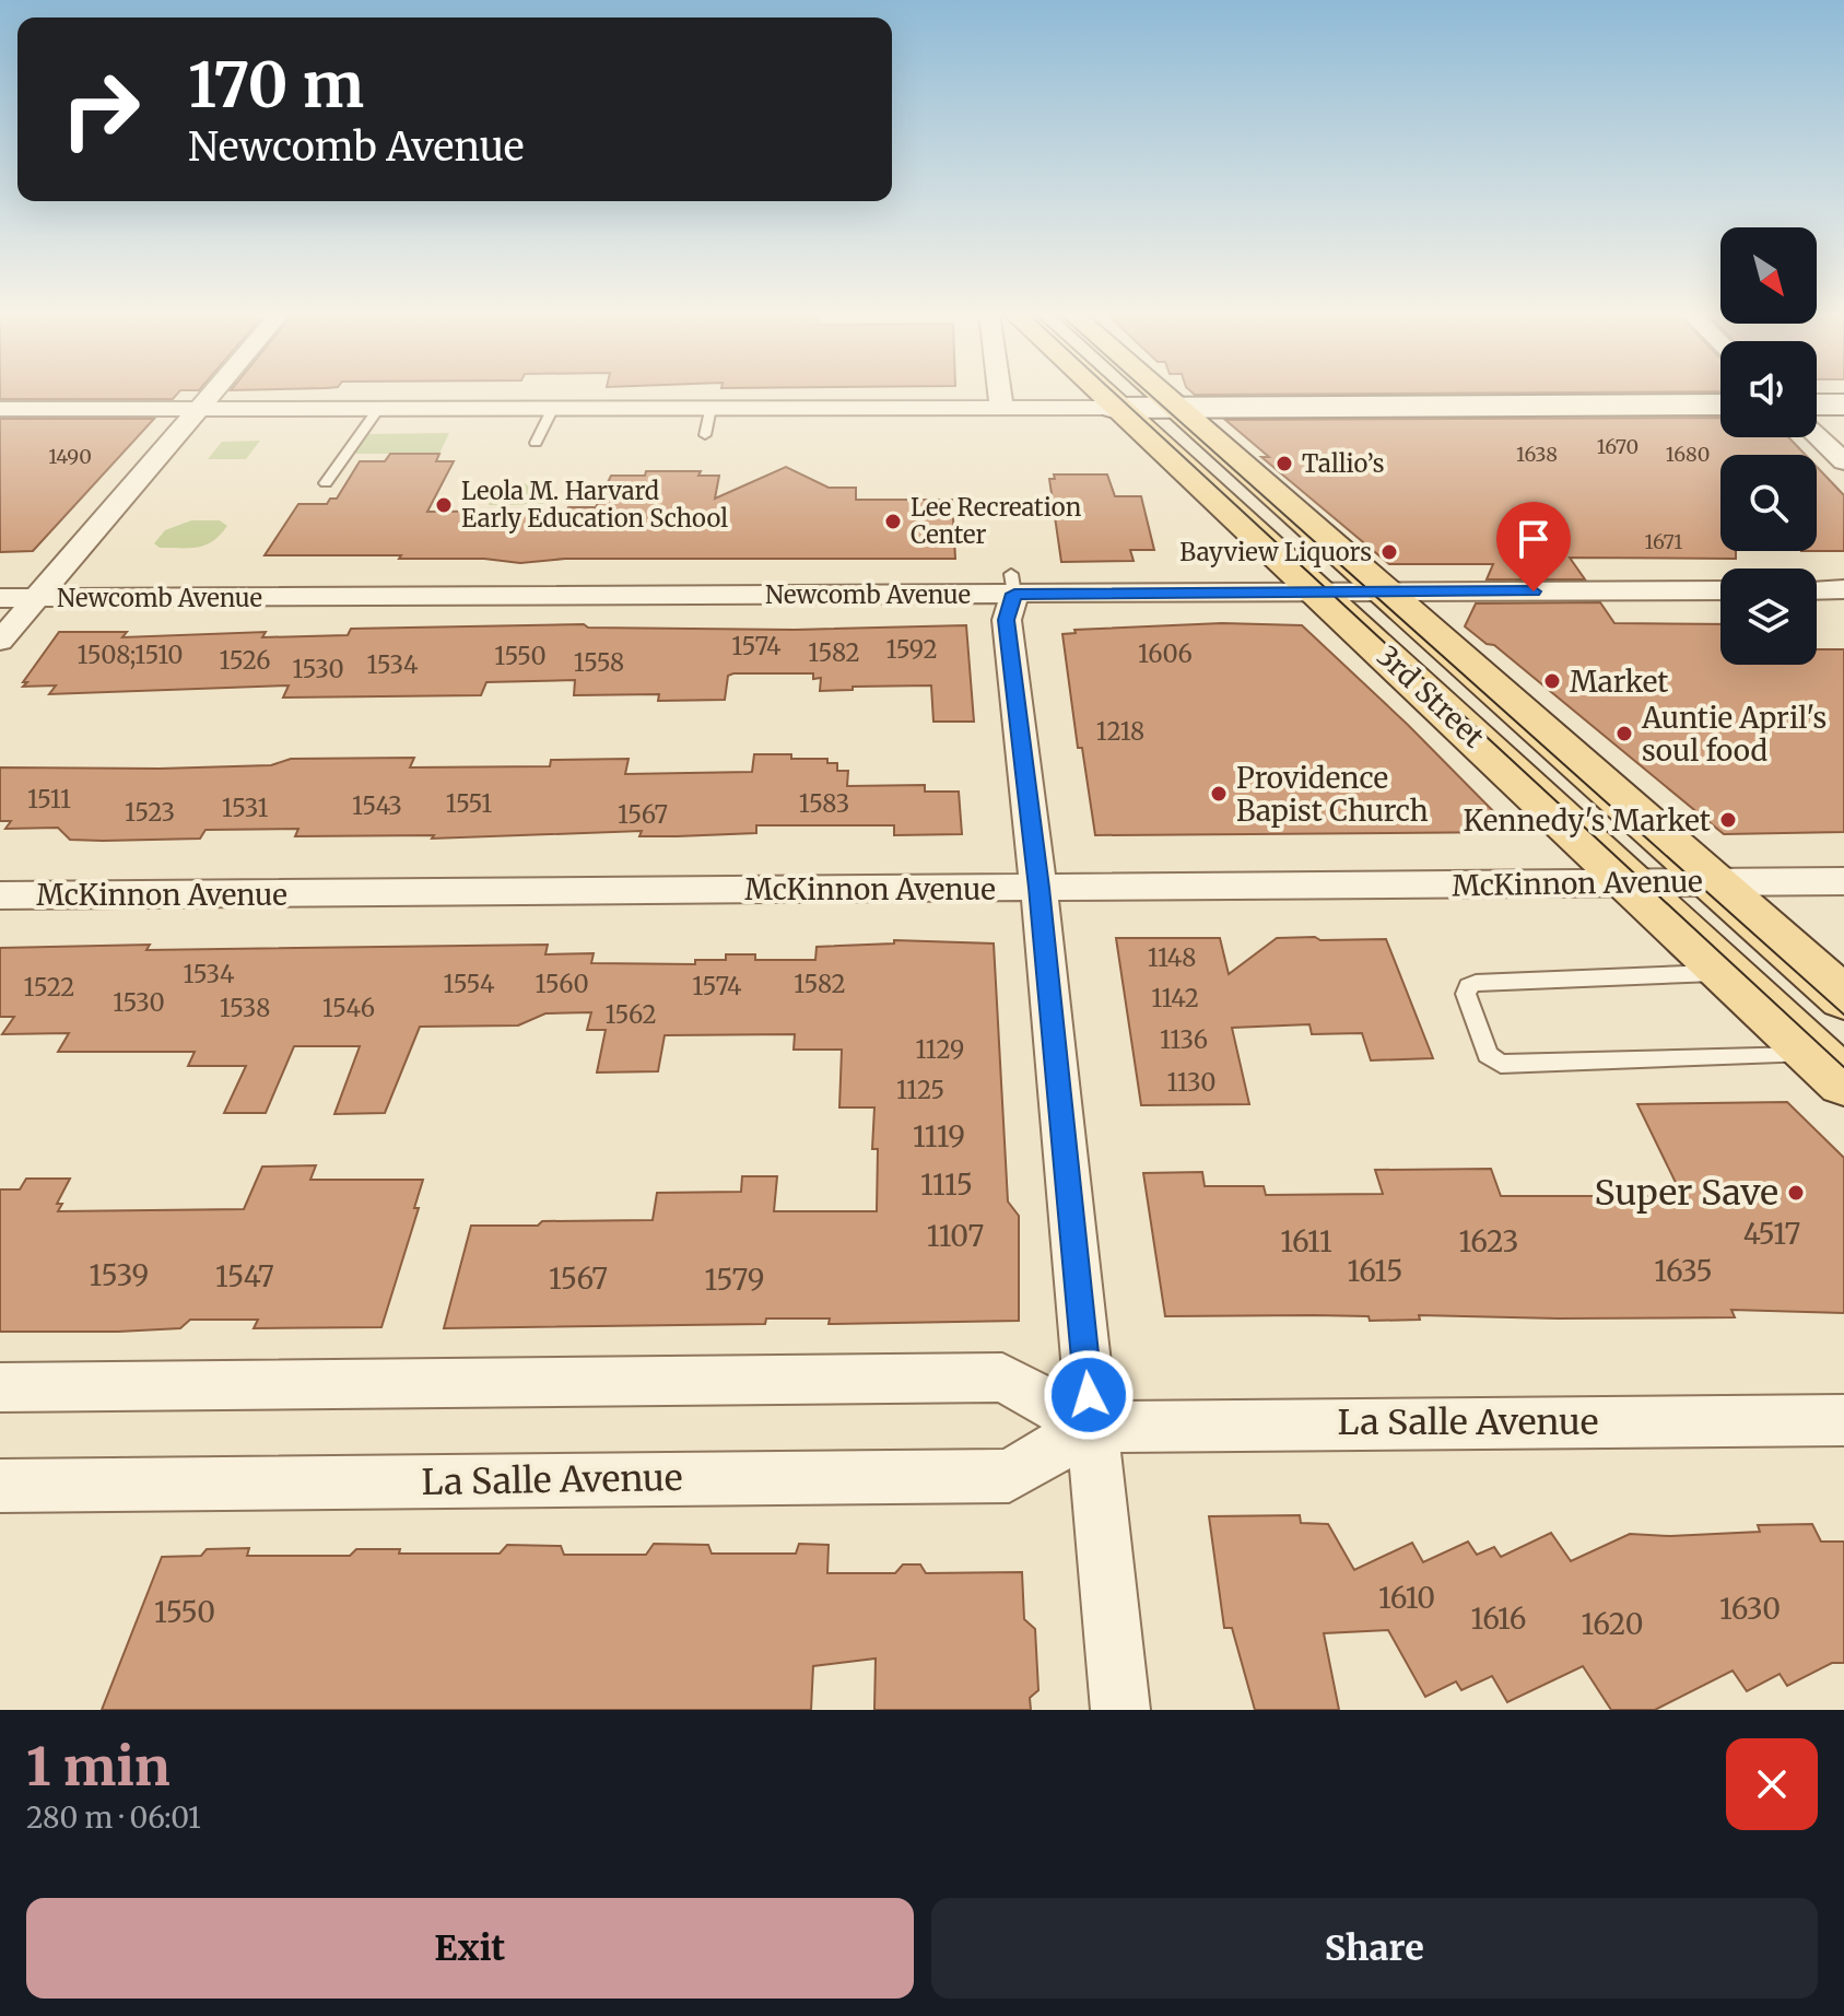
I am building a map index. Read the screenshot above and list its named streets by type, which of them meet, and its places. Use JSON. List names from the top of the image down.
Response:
{
  "streets": {
    "main road": ["3rd Street"],
    "street": ["Newcomb Avenue", "McKinnon Avenue", "La Salle Avenue"]
  },
  "crossings": [
    ["Newcomb Avenue", "3rd Street"],
    ["3rd Street", "McKinnon Avenue"]
  ],
  "places": [
    "Tallio’s",
    "Leola M. Harvard Early Education School",
    "Lee Recreation Center",
    "Bayview Liquors",
    "Market",
    "Auntie April's soul food",
    "Providence Bapist Church",
    "Kennedy's Market",
    "Super Save"
  ],
  "house_numbers": [
    "1670",
    "1638",
    "1680",
    "1490",
    "1671",
    "1574",
    "1592",
    "1582",
    "1606",
    "1508;1510",
    "1550",
    "1526",
    "1558",
    "1534",
    "1530",
    "1218",
    "1511",
    "1551",
    "1583",
    "1543",
    "1531",
    "1523",
    "1567",
    "1148",
    "1534",
    "1554",
    "1560",
    "1582",
    "1574",
    "1522",
    "1142",
    "1530",
    "1538",
    "1546",
    "1562",
    "1136",
    "1129",
    "1130",
    "1125",
    "1119",
    "1115",
    "4517",
    "1107",
    "1611",
    "1623",
    "1615",
    "1635",
    "1539",
    "1547",
    "1567",
    "1579",
    "1610",
    "1630",
    "1550",
    "1616",
    "1620"
  ],
  "north": "bottom right",
  "page": {
    "turn": ["170 m", "Newcomb Avenue"],
    "heading": ["1 min", "280 m · 06:01"],
    "buttons": ["Exit", "Share"]
  }
}
